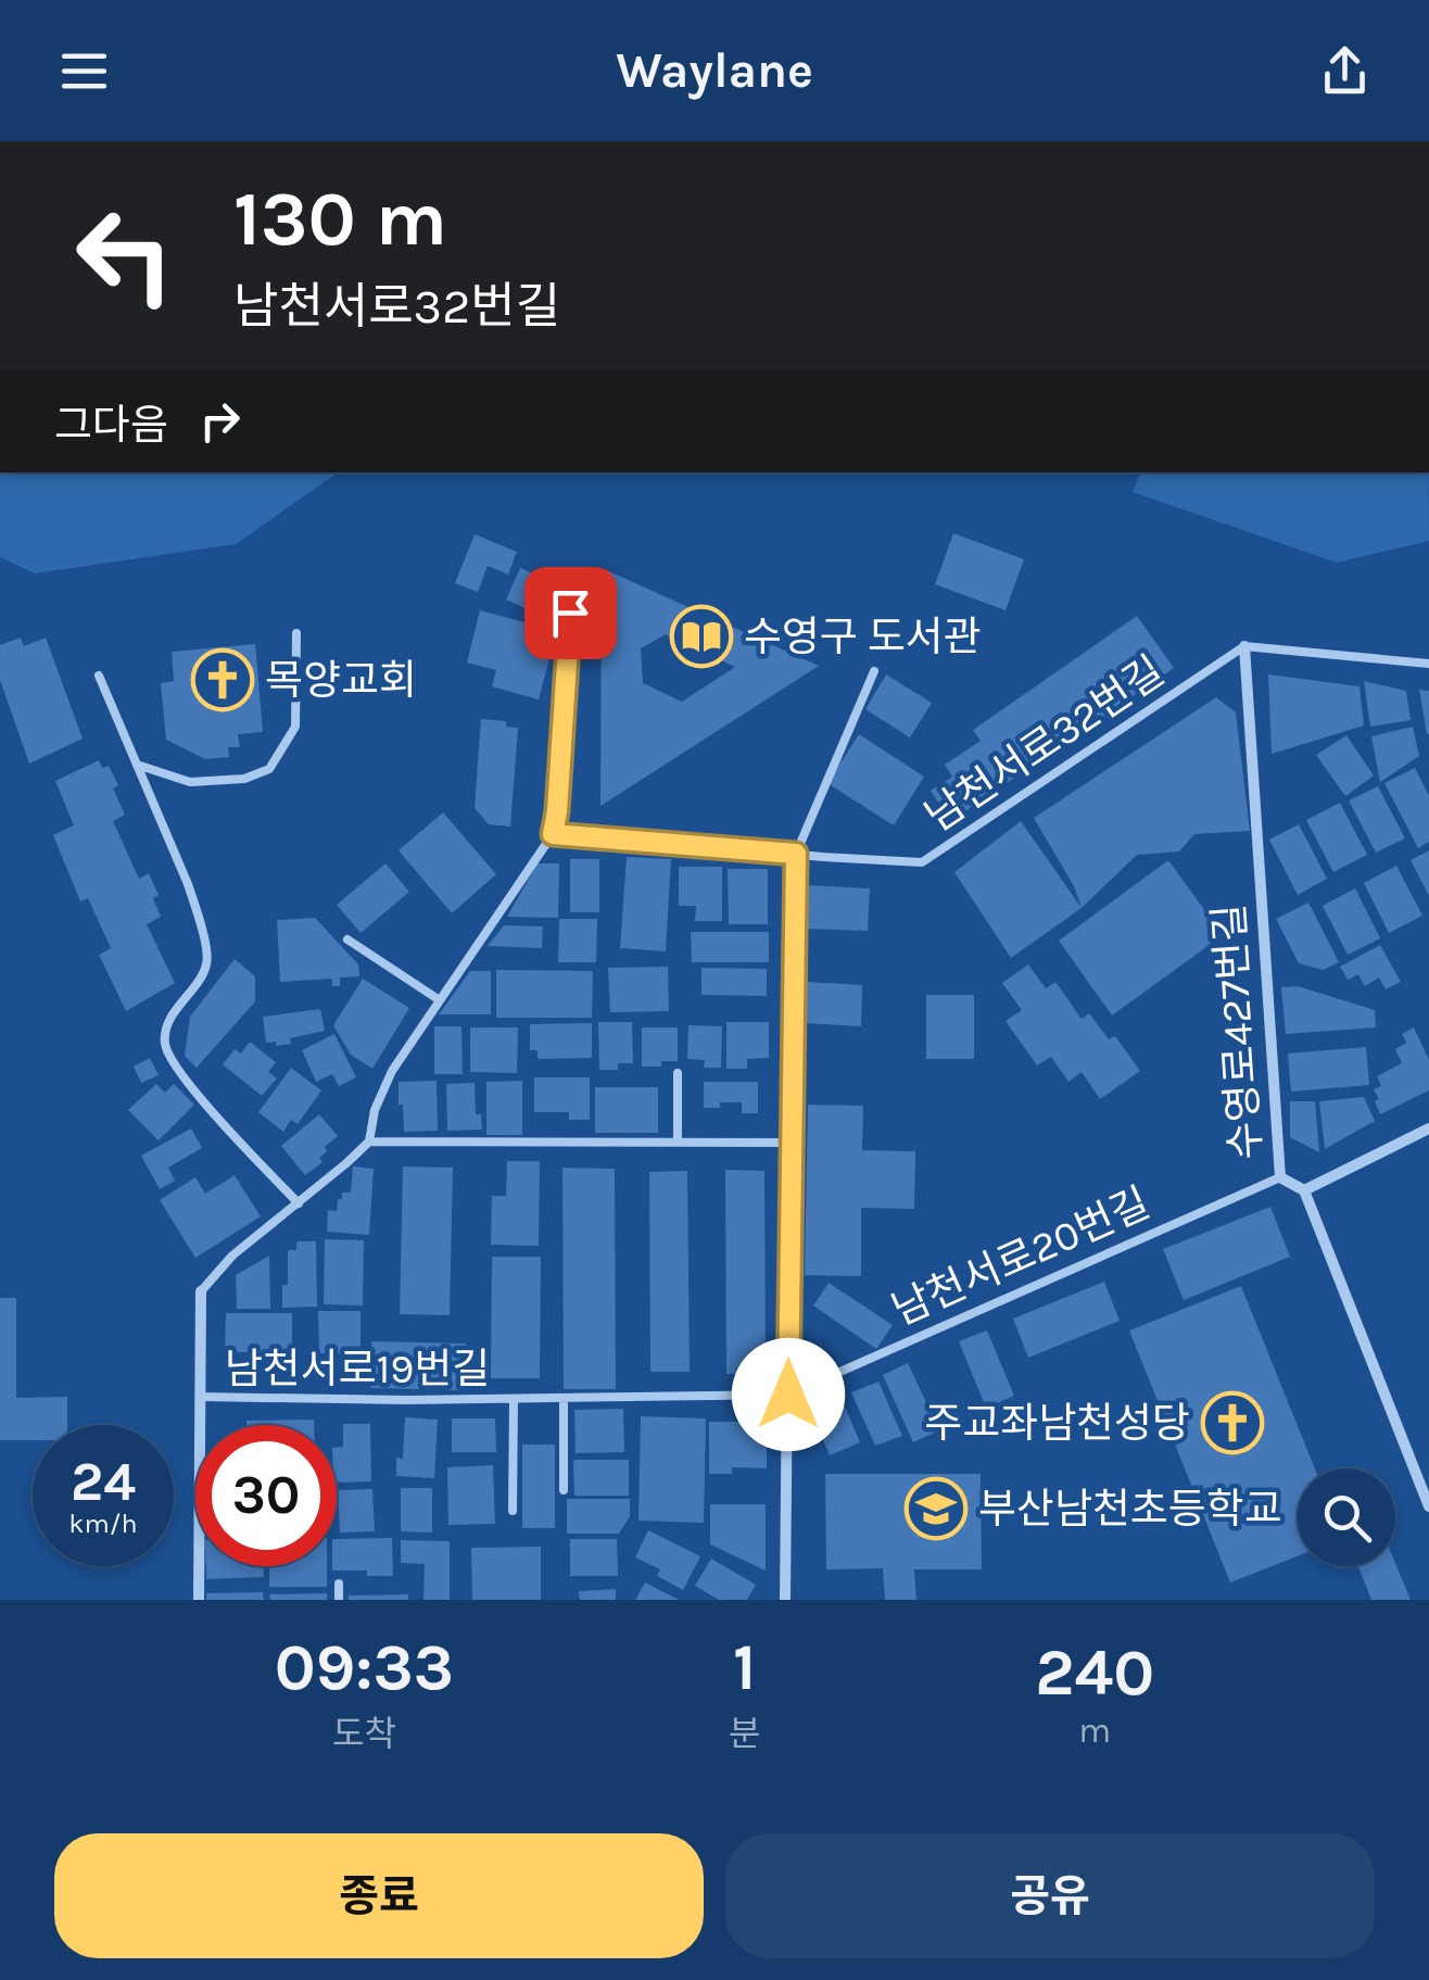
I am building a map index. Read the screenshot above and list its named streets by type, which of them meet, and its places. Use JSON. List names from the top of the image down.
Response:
{
  "streets": {
    "street": ["수영로427번길"],
    "lane": ["남천서로32번길", "남천서로20번길", "남천서로19번길"]
  },
  "crossings": [
    ["남천서로32번길", "수영로427번길"],
    ["수영로427번길", "남천서로20번길"],
    ["남천서로20번길", "남천서로19번길"]
  ],
  "places": {
    "library": ["수영구 도서관"],
    "church": ["목양교회", "주교좌남천성당"],
    "school or university": ["부산남천초등학교"]
  },
  "page": {
    "header": "Waylane",
    "turn": ["130 m", "남천서로32번길"],
    "then": "그다음",
    "speed": "24 km/h",
    "limit": "30",
    "eta": [
      "09:33",
      "도착",
      "1",
      "분",
      "240",
      "m"
    ],
    "buttons": ["종료", "공유"]
  }
}
